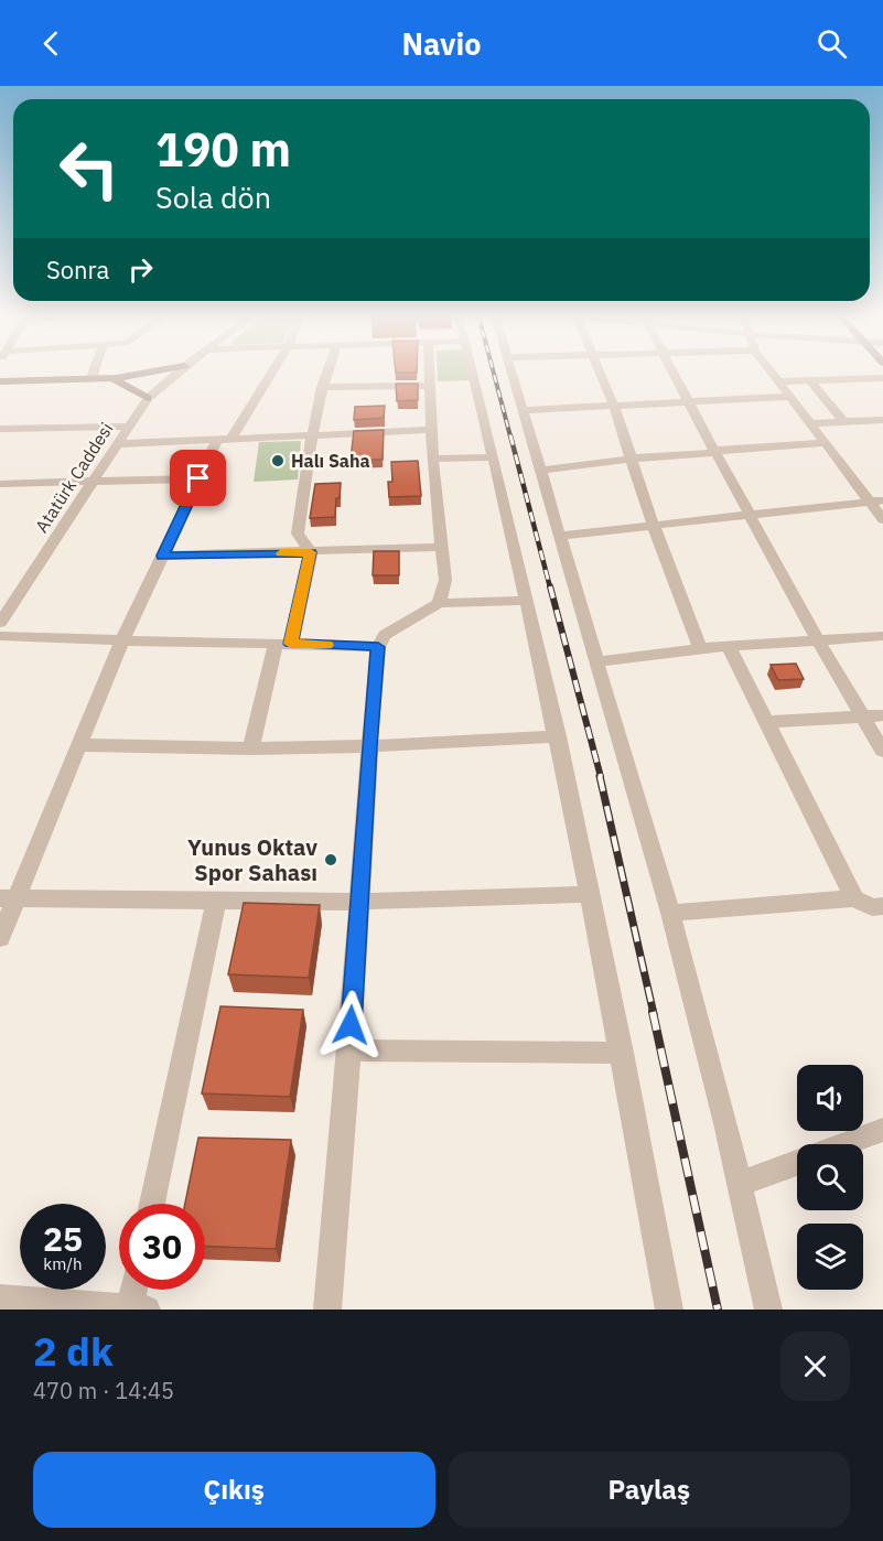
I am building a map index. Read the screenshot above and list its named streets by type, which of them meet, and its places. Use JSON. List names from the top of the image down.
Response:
{
  "streets": {
    "street": ["Atatürk Caddesi"]
  },
  "places": ["Halı Saha", "Yunus Oktav Spor Sahası"],
  "page": {
    "header": "Navio",
    "turn": ["190 m", "Sola dön"],
    "then": "Sonra",
    "speed": "25 km/h",
    "limit": "30",
    "heading": ["2 dk", "470 m · 14:45"],
    "buttons": ["Çıkış", "Paylaş"]
  }
}
